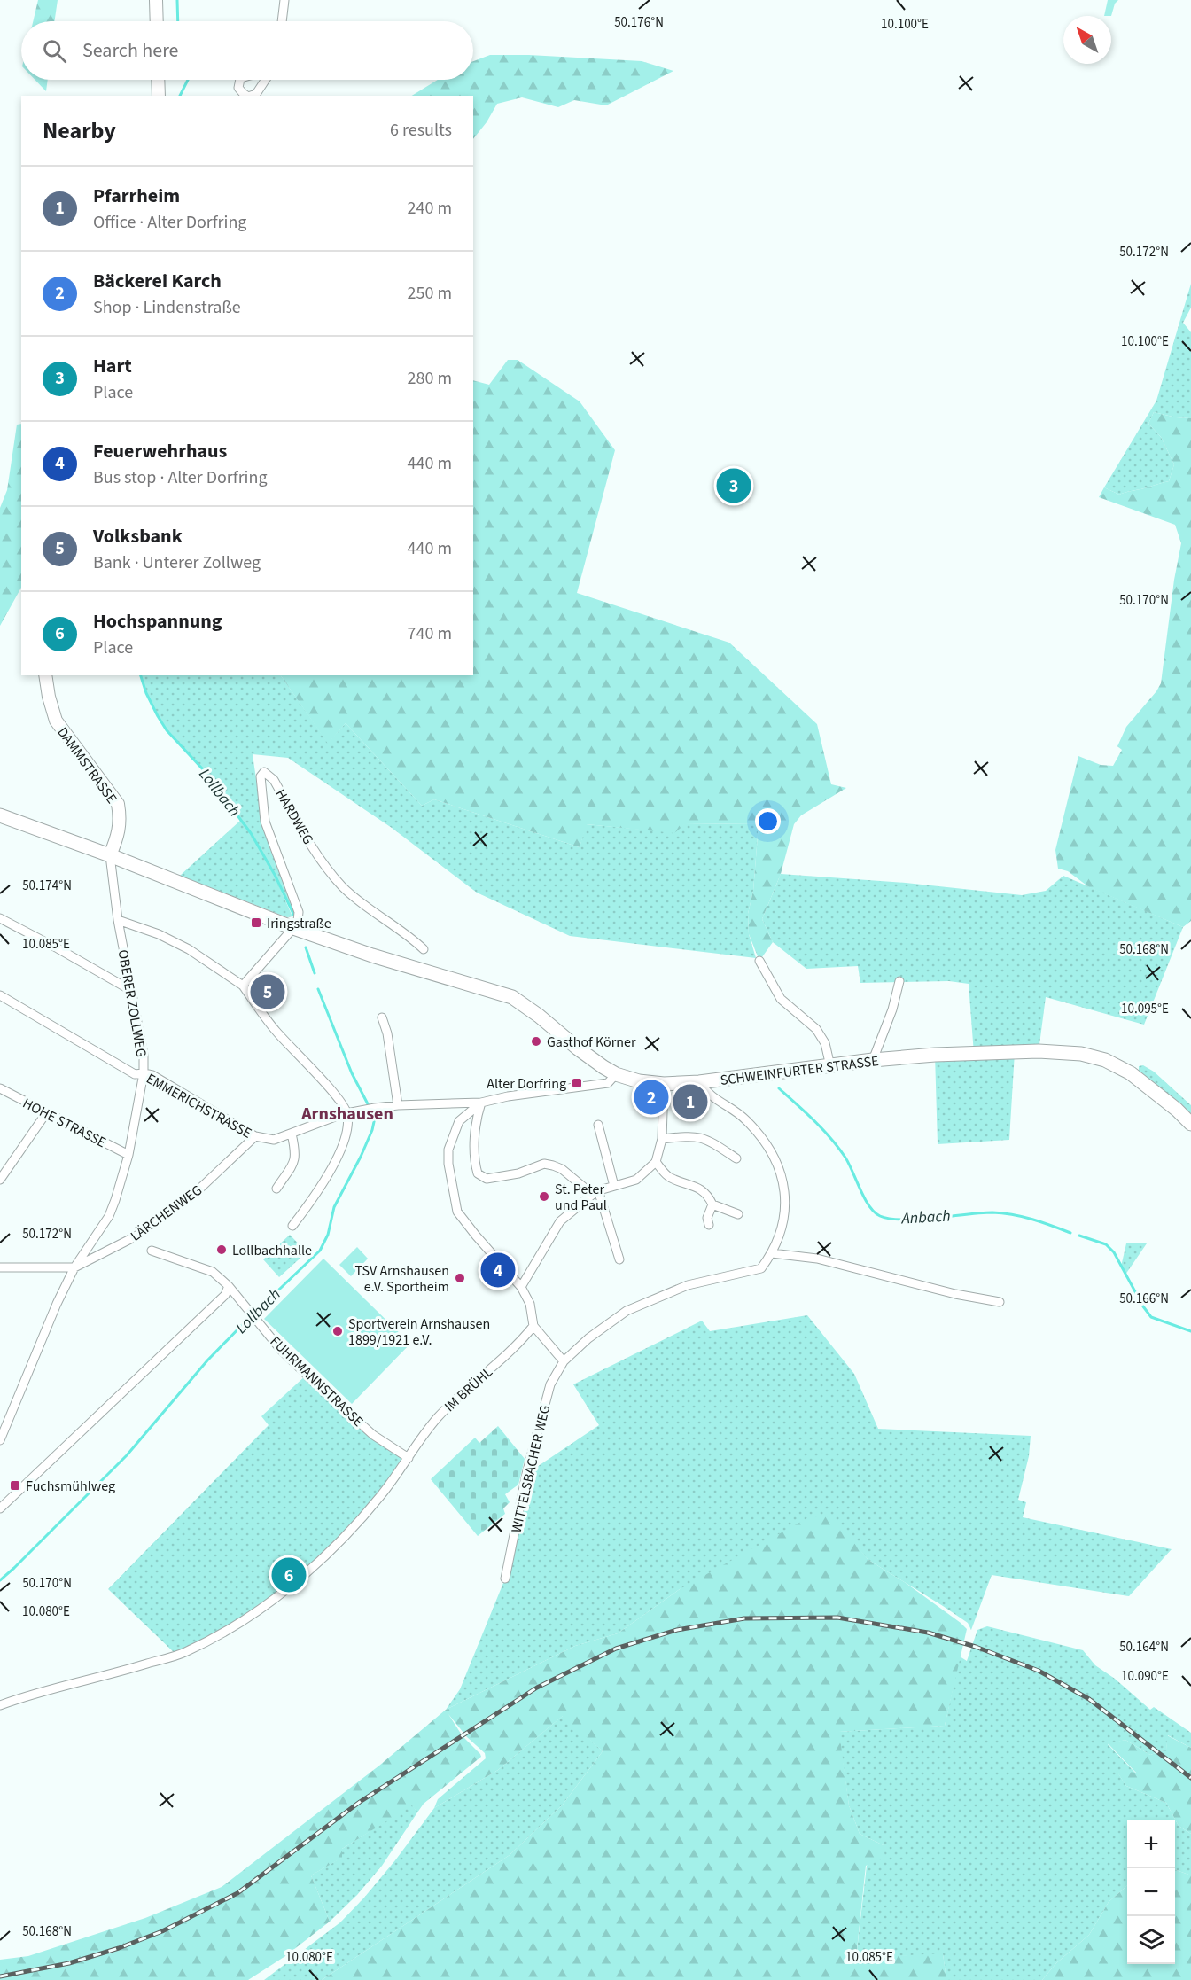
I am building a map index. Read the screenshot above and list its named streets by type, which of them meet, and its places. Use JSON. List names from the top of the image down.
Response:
{
  "streets": {
    "main road": ["SCHWEINFURTER STRASSE"],
    "street": [
      "DAMMSTRASSE",
      "HARDWEG",
      "OBERER ZOLLWEG",
      "EMMERICHSTRASSE",
      "HOHE STRASSE",
      "LÄRCHENWEG",
      "FUHRMANNSTRASSE",
      "IM BRÜHL",
      "WITTELSBACHER WEG"
    ]
  },
  "crossings": [
    ["DAMMSTRASSE", "OBERER ZOLLWEG"],
    ["OBERER ZOLLWEG", "EMMERICHSTRASSE"],
    ["OBERER ZOLLWEG", "HOHE STRASSE"],
    ["OBERER ZOLLWEG", "LÄRCHENWEG"],
    ["EMMERICHSTRASSE", "LÄRCHENWEG"],
    ["FUHRMANNSTRASSE", "IM BRÜHL"]
  ],
  "districts": ["Arnshausen"],
  "water": ["Lollbach", "Anbach"],
  "places": {
    "transit": ["Iringstraße", "Alter Dorfring", "Fuchsmühlweg"],
    "other": [
      "Gasthof Körner",
      "St. Peter und Paul",
      "Lollbachhalle",
      "TSV Arnshausen e.V. Sportheim",
      "Sportverein Arnshausen 1899/1921 e.V."
    ]
  },
  "north": "top left",
  "page": {
    "search": "Search here",
    "heading": ["Nearby", "6 results"],
    "list": [
      {
        "mark": "1",
        "name": "Pfarrheim",
        "note": "Office · Alter Dorfring",
        "value": "240 m"
      },
      {
        "mark": "2",
        "name": "Bäckerei Karch",
        "note": "Shop · Lindenstraße",
        "value": "250 m"
      },
      {
        "mark": "3",
        "name": "Hart",
        "note": "Place",
        "value": "280 m"
      },
      {
        "mark": "4",
        "name": "Feuerwehrhaus",
        "note": "Bus stop · Alter Dorfring",
        "value": "440 m"
      },
      {
        "mark": "5",
        "name": "Volksbank",
        "note": "Bank · Unterer Zollweg",
        "value": "440 m"
      },
      {
        "mark": "6",
        "name": "Hochspannung",
        "note": "Place",
        "value": "740 m"
      }
    ],
    "pins": [
      "3",
      "5",
      "2",
      "1",
      "4",
      "6"
    ],
    "map_buttons": ["+", "−"]
  },
  "coordinates": [
    "50.176°N",
    "10.100°E",
    "50.172°N",
    "50.170°N",
    "50.174°N",
    "10.085°E",
    "50.168°N",
    "10.095°E",
    "50.166°N",
    "10.080°E",
    "50.164°N",
    "10.090°E"
  ]
}
